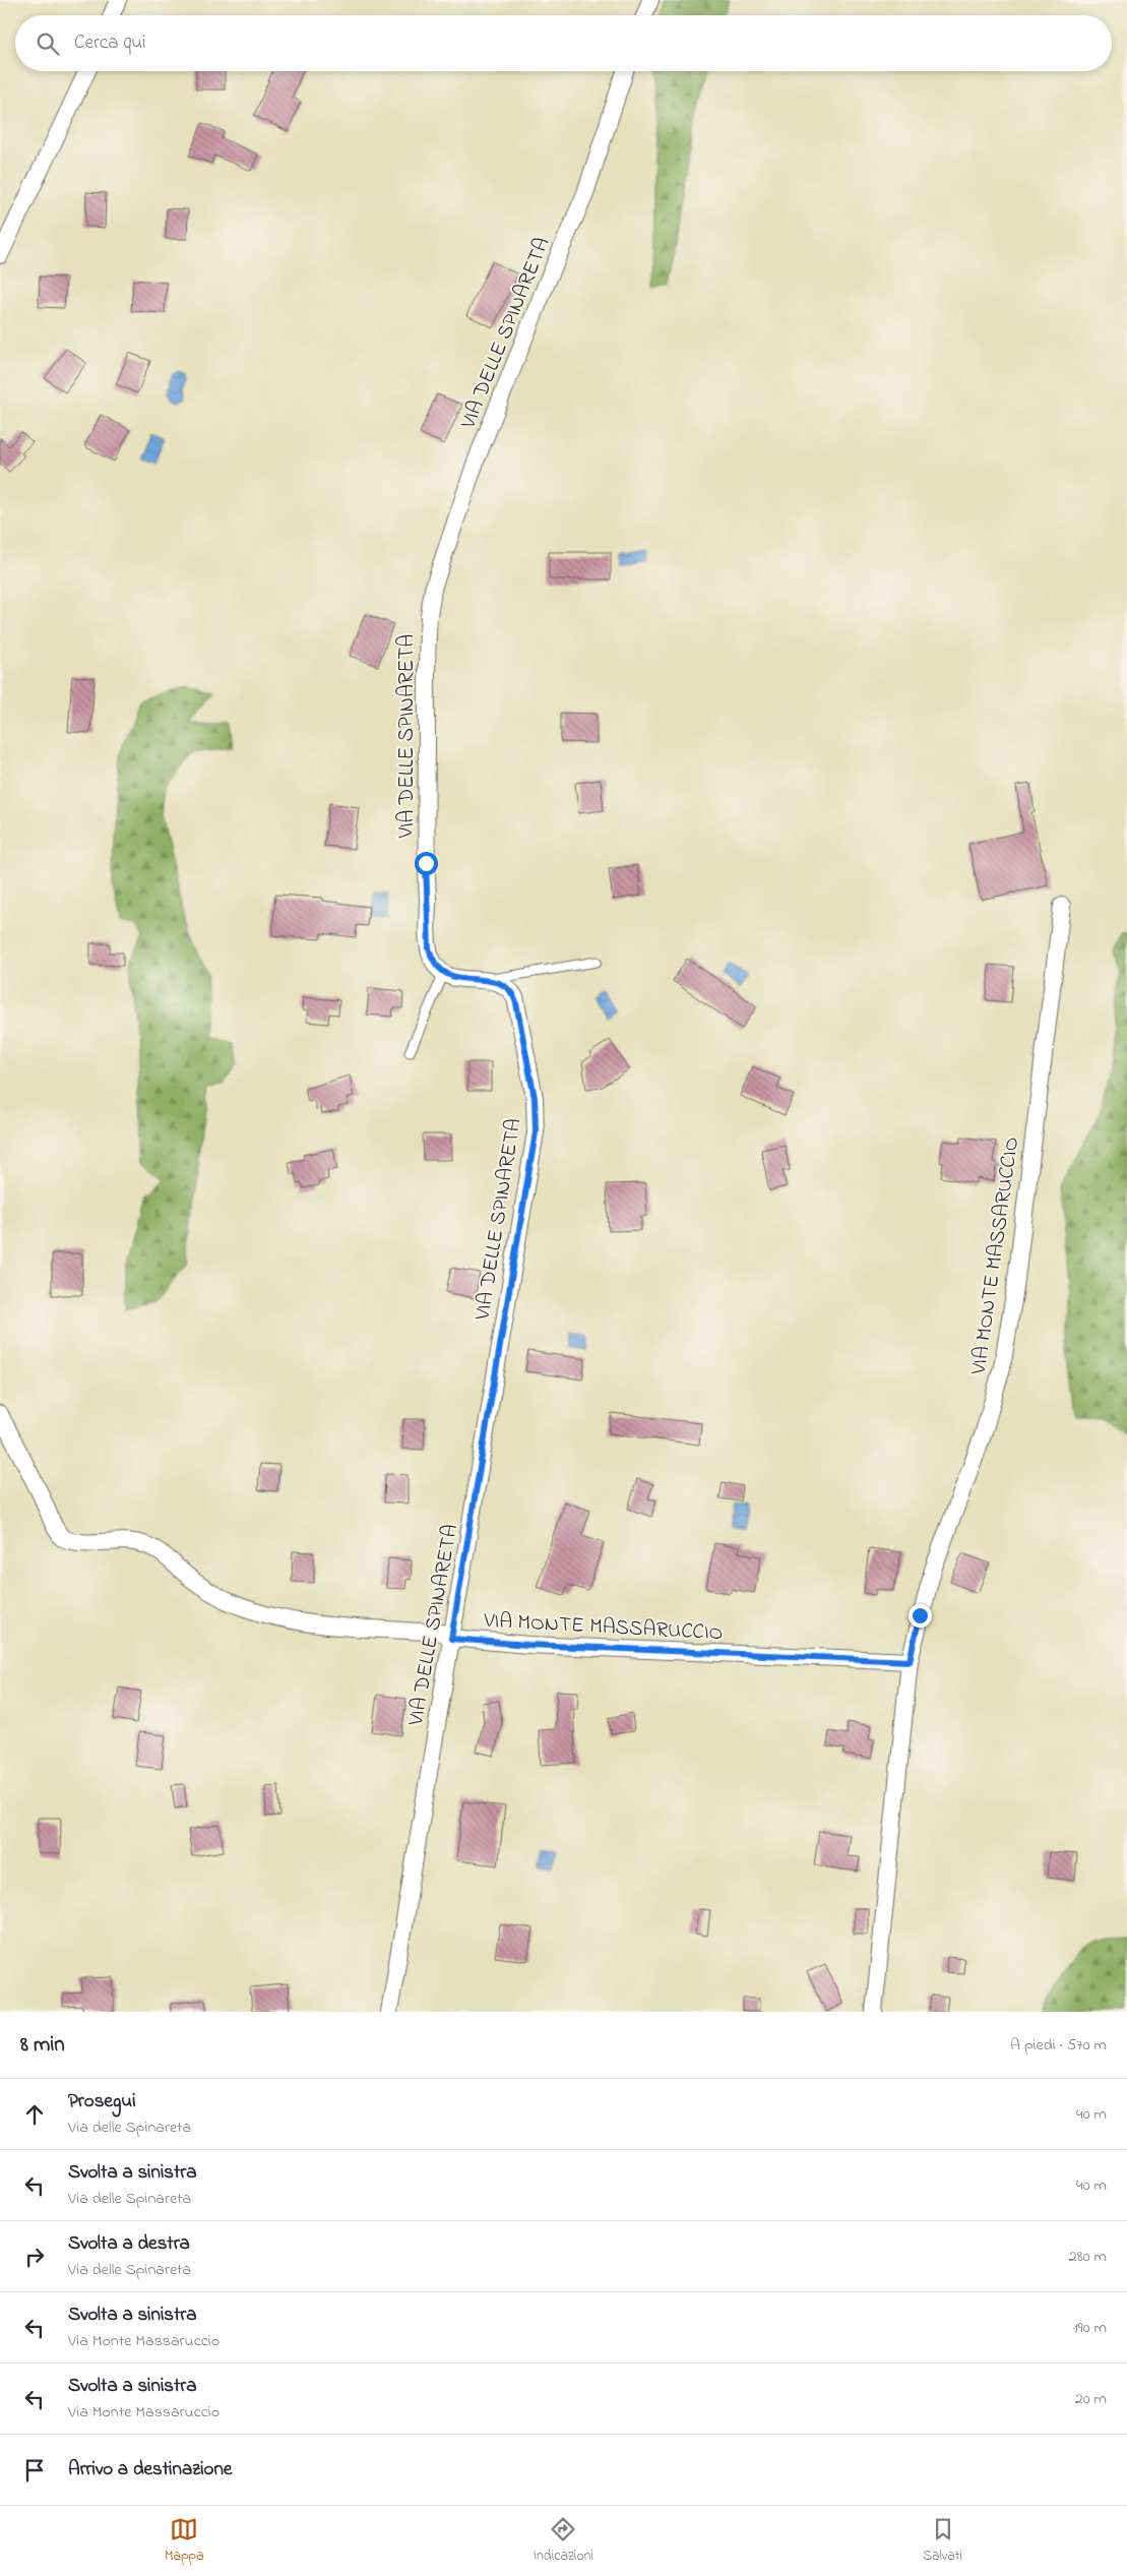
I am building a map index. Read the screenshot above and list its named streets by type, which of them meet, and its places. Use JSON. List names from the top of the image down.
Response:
{
  "streets": {
    "street": ["VIA DELLE SPINARETA", "VIA MONTE MASSARUCCIO"]
  },
  "crossings": [
    ["VIA DELLE SPINARETA", "VIA MONTE MASSARUCCIO"]
  ],
  "page": {
    "search": "Cerca qui",
    "heading": ["8 min", "A piedi · 570 m"],
    "list": [
      ["Prosegui", "Via delle Spinareta", "40 m"],
      ["Svolta a sinistra", "Via delle Spinareta", "40 m"],
      ["Svolta a destra", "Via delle Spinareta", "280 m"],
      ["Svolta a sinistra", "Via Monte Massaruccio", "190 m"],
      ["Svolta a sinistra", "Via Monte Massaruccio", "20 m"],
      "Arrivo a destinazione"
    ],
    "nav": ["Mappa", "Indicazioni", "Salvati"]
  }
}
